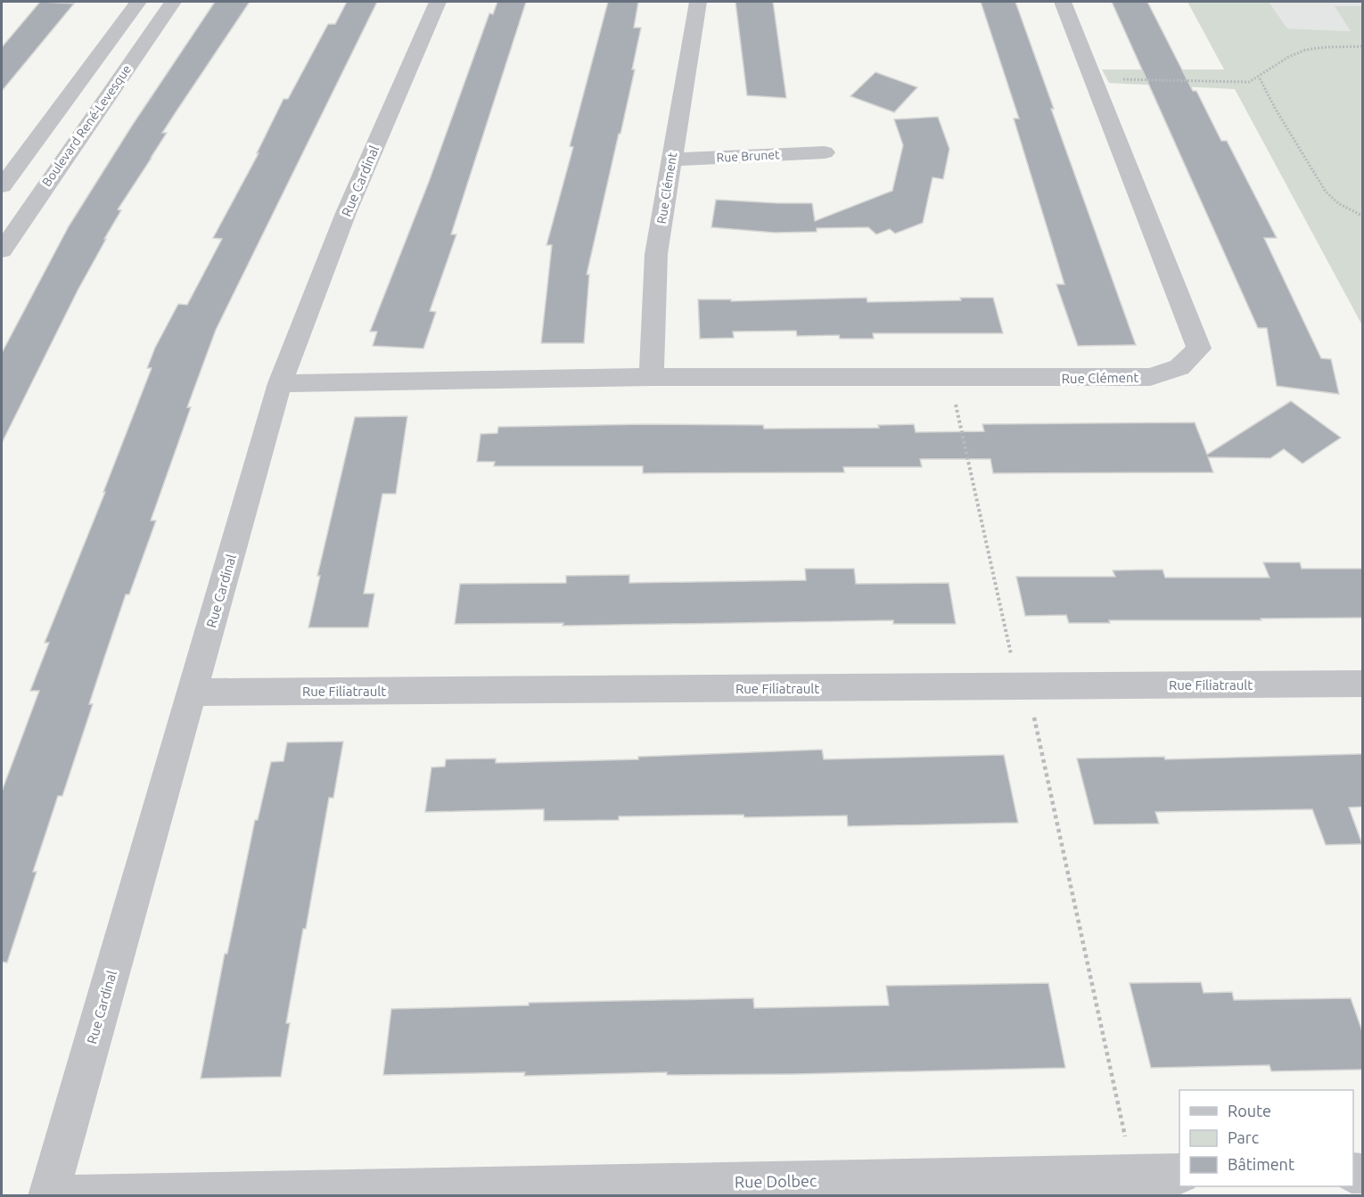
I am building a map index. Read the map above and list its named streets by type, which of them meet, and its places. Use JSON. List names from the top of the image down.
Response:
{
  "streets": {
    "street": [
      "Boulevard René-Levesque",
      "Rue Brunet",
      "Rue Cardinal",
      "Rue Clément",
      "Rue Filiatrault",
      "Rue Dolbec"
    ]
  },
  "crossings": [
    ["Rue Brunet", "Rue Clément"],
    ["Rue Cardinal", "Rue Clément"],
    ["Rue Cardinal", "Rue Filiatrault"],
    ["Rue Cardinal", "Rue Dolbec"]
  ],
  "legend": ["Route", "Parc", "Bâtiment"]
}
